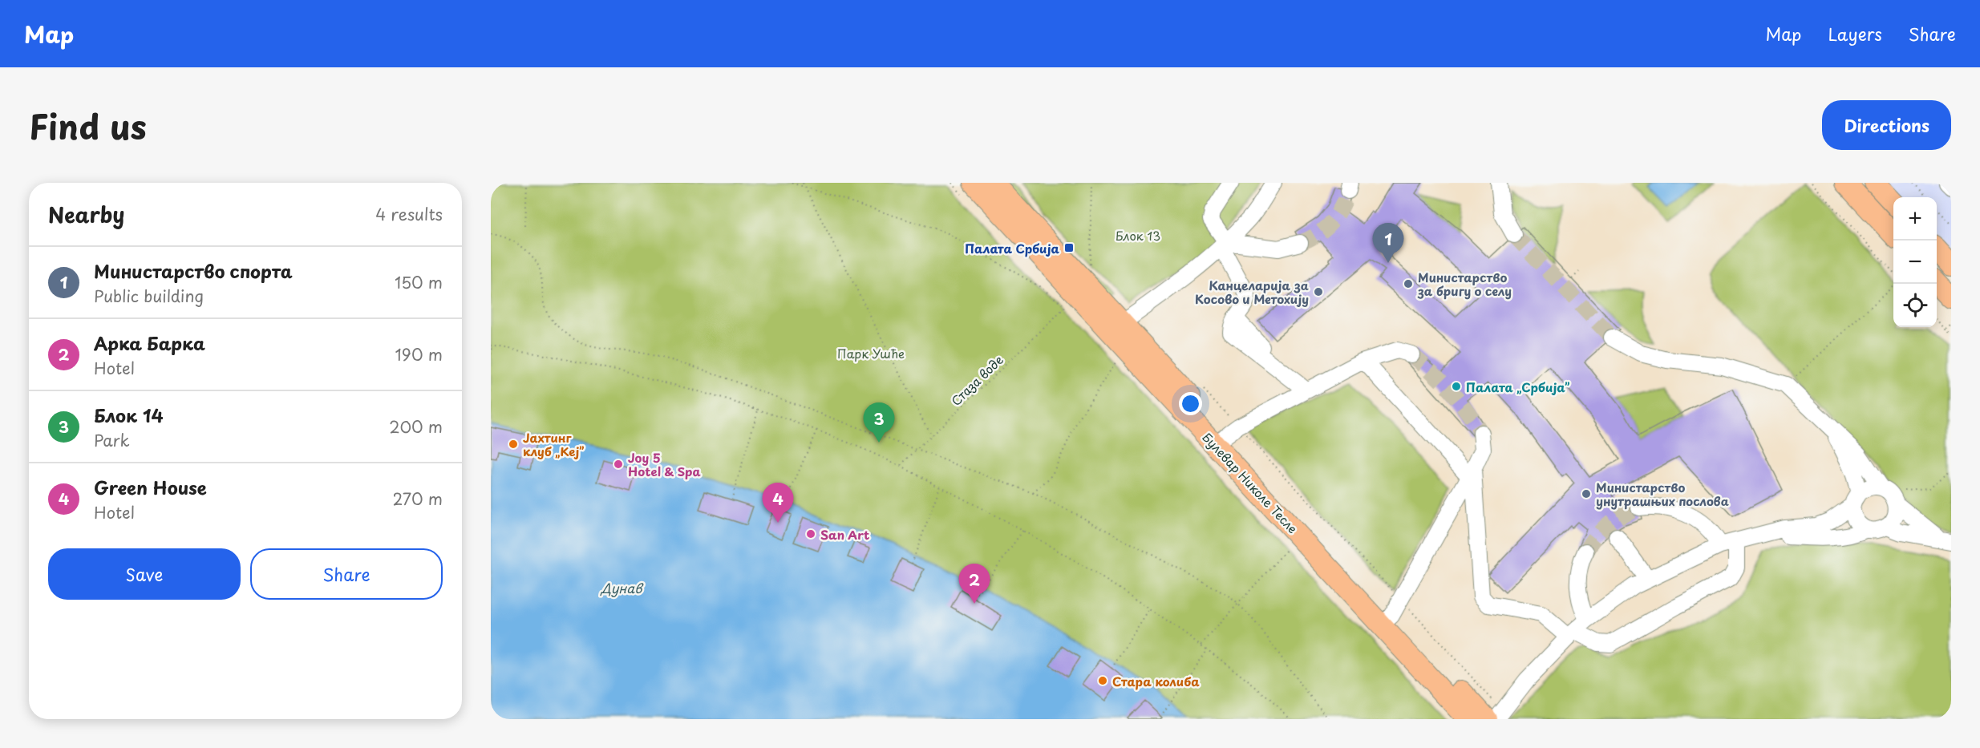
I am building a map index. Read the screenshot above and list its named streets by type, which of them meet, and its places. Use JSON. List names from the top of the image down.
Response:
{
  "streets": {
    "main road": ["Булевар Николе Тесле"],
    "path": ["Стаза воде"]
  },
  "water": ["Дунав"],
  "parks": ["Блок 13", "Парк Ушће"],
  "places": {
    "transit": ["Палата Србија"],
    "other": [
      "Министарство за бригу о селу",
      "Канцеларија за Косово и Метохију",
      "Палата „Србија”",
      "Јахтинг клуб „Кеј”",
      "Joy 5 Hotel & Spa",
      "Министарство унутрашњих послова",
      "San Art",
      "Стара колиба"
    ]
  },
  "page": {
    "header": "Map",
    "nav": ["Map", "Layers", "Share"],
    "title": "Find us",
    "buttons": [
      "Directions",
      ["Save", "Share"]
    ],
    "heading": ["Nearby", "4 results"],
    "map_buttons": ["+", "−"],
    "pins": [
      "1",
      "3",
      "4",
      "2"
    ],
    "list": [
      {
        "mark": "1",
        "name": "Министарство спорта",
        "note": "Public building",
        "value": "150 m"
      },
      {
        "mark": "2",
        "name": "Арка Барка",
        "note": "Hotel",
        "value": "190 m"
      },
      {
        "mark": "3",
        "name": "Блок 14",
        "note": "Park",
        "value": "200 m"
      },
      {
        "mark": "4",
        "name": "Green House",
        "note": "Hotel",
        "value": "270 m"
      }
    ]
  }
}
